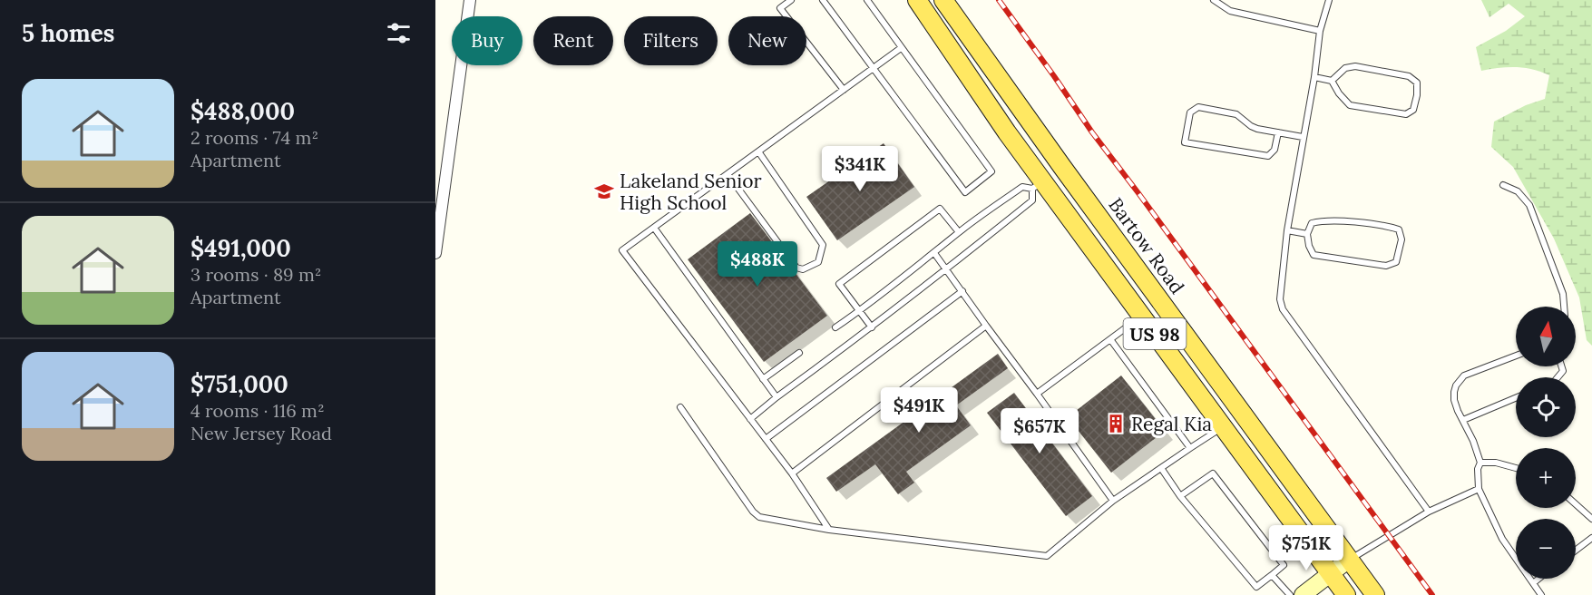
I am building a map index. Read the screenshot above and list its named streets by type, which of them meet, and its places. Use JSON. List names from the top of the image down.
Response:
{
  "streets": {
    "main road": ["Bartow Road", "US 98"]
  },
  "places": {
    "school or university": ["Lakeland Senior High School"],
    "building": ["Regal Kia"]
  },
  "north": "top",
  "page": {
    "heading": "5 homes",
    "chip": [
      "Buy",
      "Rent",
      "Filters",
      "New"
    ],
    "list": [
      {
        "name": "$488,000",
        "note": "2 rooms · 74 m² · Apartment"
      },
      {
        "name": "$491,000",
        "note": "3 rooms · 89 m² · Apartment"
      },
      {
        "name": "$751,000",
        "note": "4 rooms · 116 m² · New Jersey Road"
      }
    ],
    "price": [
      "$341K",
      "$488K",
      "$491K",
      "$657K",
      "$751K"
    ],
    "map_buttons": ["+", "−"]
  }
}
